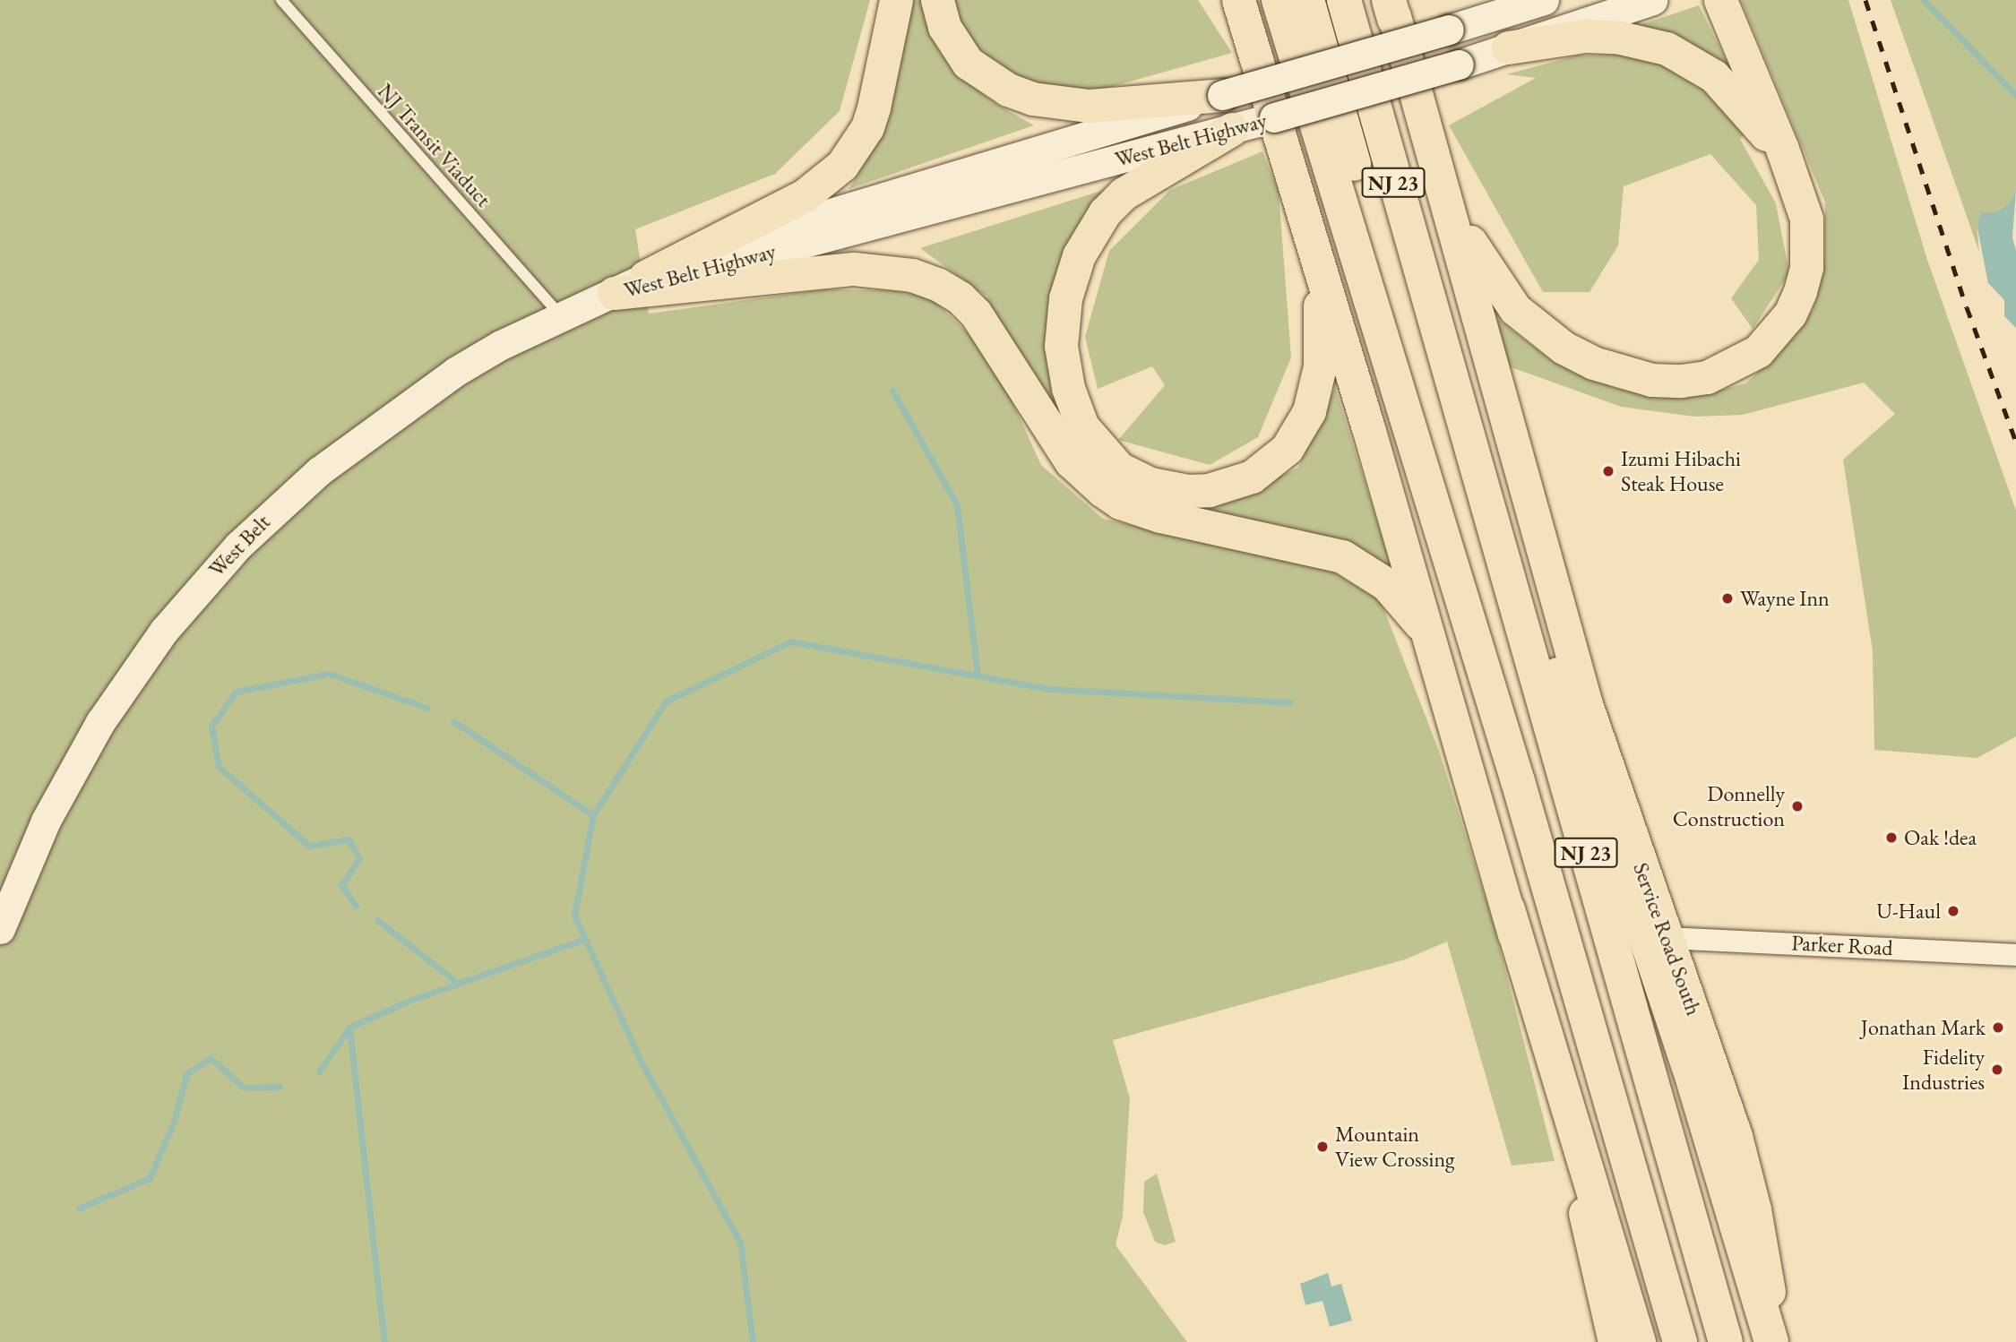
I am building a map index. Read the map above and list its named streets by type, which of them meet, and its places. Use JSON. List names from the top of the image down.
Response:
{
  "streets": {
    "highway": ["NJ 23"],
    "main road": ["West Belt Highway", "West Belt", "Service Road South"],
    "street": ["Parker Road"],
    "lane": ["NJ Transit Viaduct"]
  },
  "crossings": [
    ["West Belt Highway", "West Belt"],
    ["NJ Transit Viaduct", "West Belt"],
    ["Service Road South", "Parker Road"]
  ],
  "places": [
    "Izumi Hibachi Steak House",
    "Wayne Inn",
    "Donnelly Construction",
    "Oak !dea",
    "U-Haul",
    "Jonathan Mark",
    "Fidelity Industries",
    "Mountain View Crossing"
  ]
}
